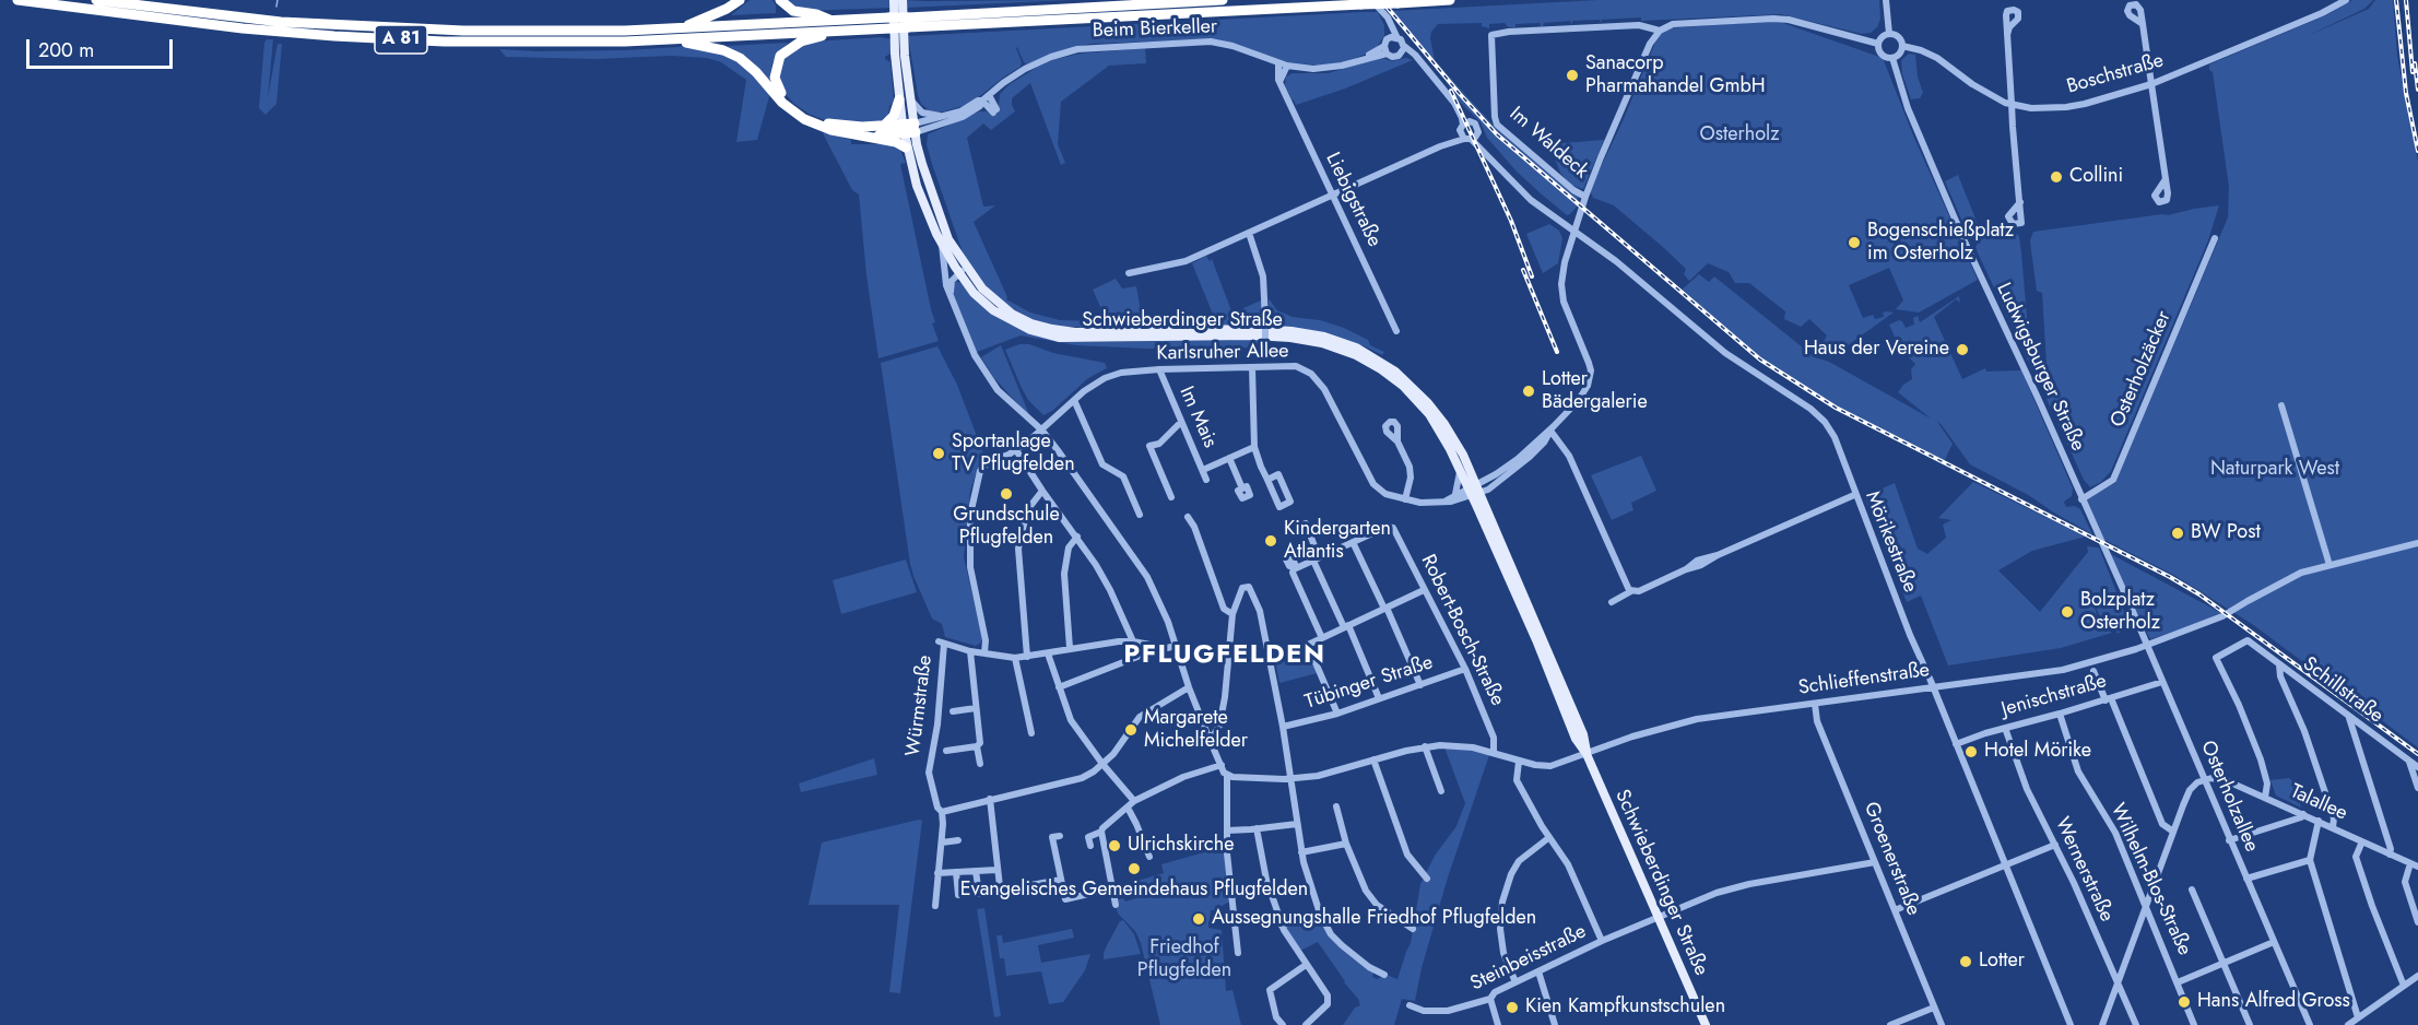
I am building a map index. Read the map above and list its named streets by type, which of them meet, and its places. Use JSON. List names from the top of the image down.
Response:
{
  "streets": {
    "highway": ["A 81"],
    "main road": ["Schwieberdinger Straße"],
    "street": [
      "Beim Bierkeller",
      "Boschstraße",
      "Im Waldeck",
      "Liebigstraße",
      "Karlsruher Allee",
      "Ludwigsburger Straße",
      "Osterholzäcker",
      "Im Mais",
      "Mörikestraße",
      "Robert-Bosch-Straße",
      "Schlieffenstraße",
      "Tübinger Straße",
      "Schillstraße",
      "Jenischstraße",
      "Würmstraße",
      "Osterholzallee",
      "Talallee",
      "Groenerstraße",
      "Wernerstraße",
      "Wilhelm-Blos-Straße",
      "Steinbeisstraße"
    ]
  },
  "crossings": [
    ["Beim Bierkeller", "Liebigstraße"],
    ["Beim Bierkeller", "Mörikestraße"],
    ["A 81", "Schwieberdinger Straße"],
    ["Boschstraße", "Im Waldeck"],
    ["Boschstraße", "Ludwigsburger Straße"],
    ["Im Waldeck", "Ludwigsburger Straße"],
    ["Schwieberdinger Straße", "Karlsruher Allee"],
    ["Schwieberdinger Straße", "Schlieffenstraße"],
    ["Schwieberdinger Straße", "Steinbeisstraße"],
    ["Karlsruher Allee", "Im Mais"],
    ["Ludwigsburger Straße", "Osterholzäcker"],
    ["Ludwigsburger Straße", "Osterholzallee"],
    ["Mörikestraße", "Schlieffenstraße"],
    ["Mörikestraße", "Jenischstraße"],
    ["Robert-Bosch-Straße", "Schlieffenstraße"],
    ["Robert-Bosch-Straße", "Tübinger Straße"],
    ["Schlieffenstraße", "Osterholzallee"],
    ["Schlieffenstraße", "Groenerstraße"],
    ["Schillstraße", "Talallee"],
    ["Jenischstraße", "Osterholzallee"],
    ["Jenischstraße", "Wernerstraße"],
    ["Jenischstraße", "Wilhelm-Blos-Straße"],
    ["Osterholzallee", "Talallee"],
    ["Groenerstraße", "Steinbeisstraße"]
  ],
  "districts": ["PFLUGFELDEN"],
  "parks": ["Osterholz", "Naturpark West", "Friedhof Pflugfelden"],
  "places": [
    "Sanacorp Pharmahandel GmbH",
    "Collini",
    "Bogenschießplatz im Osterholz",
    "Haus der Vereine",
    "Lotter Bädergalerie",
    "Sportanlage TV Pflugfelden",
    "Grundschule Pflugfelden",
    "BW Post",
    "Kindergarten Atlantis",
    "Bolzplatz Osterholz",
    "Margarete Michelfelder",
    "Hotel Mörike",
    "Ulrichskirche",
    "Evangelisches Gemeindehaus Pflugfelden",
    "Aussegnungshalle Friedhof Pflugfelden",
    "Lotter",
    "Hans Alfred Gross",
    "Kien Kampfkunstschulen"
  ],
  "scale_bar": "200 m"
}
